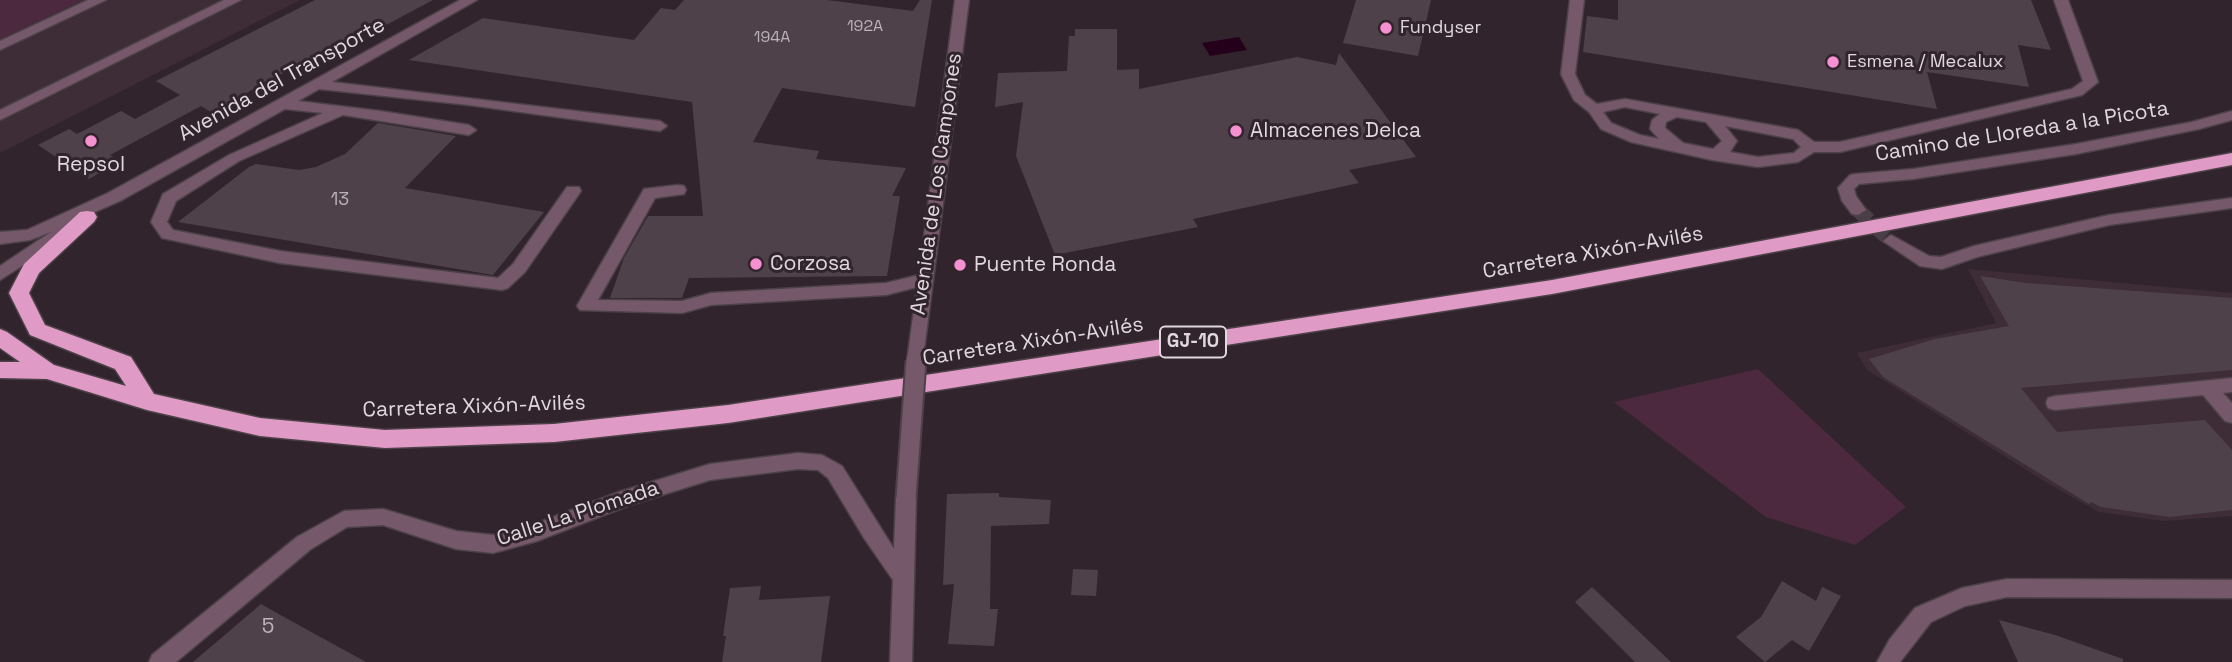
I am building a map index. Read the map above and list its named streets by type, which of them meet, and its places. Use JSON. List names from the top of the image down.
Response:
{
  "streets": {
    "highway": ["Carretera Xixón-Avilés", "GJ-10"],
    "street": [
      "Avenida del Transporte",
      "Camino de Lloreda a la Picota",
      "Avenida de Los Campones",
      "Calle La Plomada"
    ]
  },
  "crossings": [
    ["Avenida de Los Campones", "Calle La Plomada"]
  ],
  "places": [
    "Fundyser",
    "Esmena / Mecalux",
    "Almacenes Delca",
    "Repsol",
    "Corzosa",
    "Puente Ronda"
  ],
  "house_numbers": [
    "192A",
    "194A",
    "13",
    "5"
  ]
}
